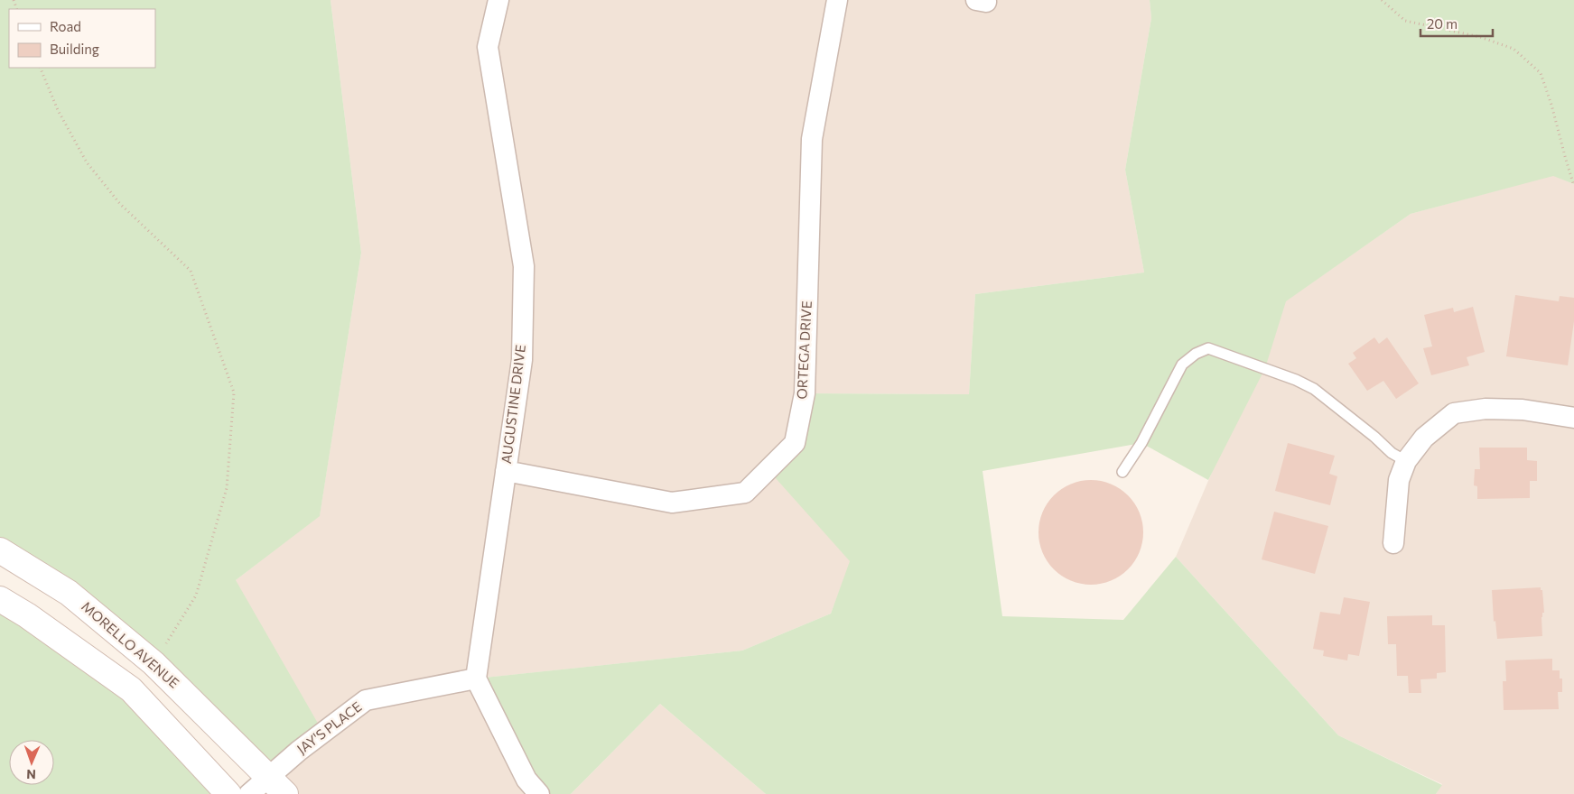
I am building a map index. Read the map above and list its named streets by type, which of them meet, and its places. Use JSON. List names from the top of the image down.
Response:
{
  "streets": {
    "street": [
      "ORTEGA DRIVE",
      "AUGUSTINE DRIVE",
      "MORELLO AVENUE",
      "JAY'S PLACE"
    ]
  },
  "crossings": [
    ["ORTEGA DRIVE", "AUGUSTINE DRIVE"],
    ["AUGUSTINE DRIVE", "JAY'S PLACE"],
    ["MORELLO AVENUE", "JAY'S PLACE"]
  ],
  "legend": ["Road", "Building"],
  "scale_bar": "20 m",
  "north": "bottom"
}
